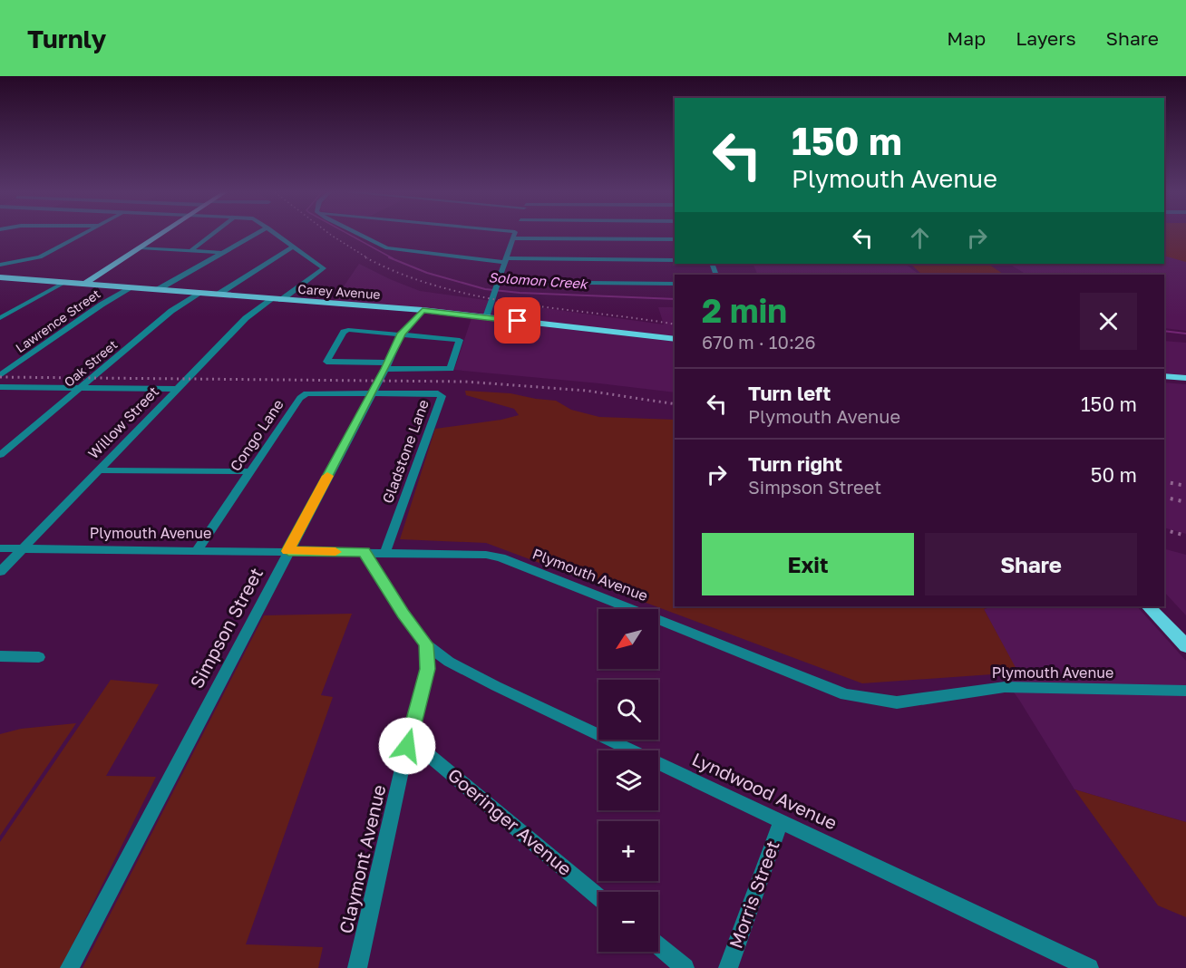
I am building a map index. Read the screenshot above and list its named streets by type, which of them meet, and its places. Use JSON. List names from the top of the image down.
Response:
{
  "streets": {
    "main road": ["Carey Avenue"],
    "street": [
      "Lawrence Street",
      "Oak Street",
      "Willow Street",
      "Congo Lane",
      "Gladstone Lane",
      "Plymouth Avenue",
      "Simpson Street",
      "Lyndwood Avenue",
      "Goeringer Avenue",
      "Claymont Avenue",
      "Morris Street"
    ]
  },
  "crossings": [
    ["Carey Avenue", "Lawrence Street"],
    ["Carey Avenue", "Oak Street"],
    ["Carey Avenue", "Willow Street"],
    ["Carey Avenue", "Simpson Street"],
    ["Willow Street", "Plymouth Avenue"],
    ["Congo Lane", "Gladstone Lane"],
    ["Congo Lane", "Plymouth Avenue"],
    ["Congo Lane", "Simpson Street"],
    ["Gladstone Lane", "Plymouth Avenue"],
    ["Gladstone Lane", "Simpson Street"],
    ["Plymouth Avenue", "Simpson Street"],
    ["Lyndwood Avenue", "Claymont Avenue"],
    ["Lyndwood Avenue", "Morris Street"],
    ["Goeringer Avenue", "Claymont Avenue"]
  ],
  "water": ["Solomon Creek"],
  "north": "bottom left",
  "page": {
    "header": "Turnly",
    "nav": ["Map", "Layers", "Share"],
    "turn": ["150 m", "Plymouth Avenue"],
    "heading": ["2 min", "670 m · 10:26"],
    "list": [
      {
        "name": "Turn left",
        "note": "Plymouth Avenue",
        "value": "150 m"
      },
      {
        "name": "Turn right",
        "note": "Simpson Street",
        "value": "50 m"
      }
    ],
    "buttons": ["Exit", "Share"],
    "map_buttons": ["+", "−"]
  }
}
